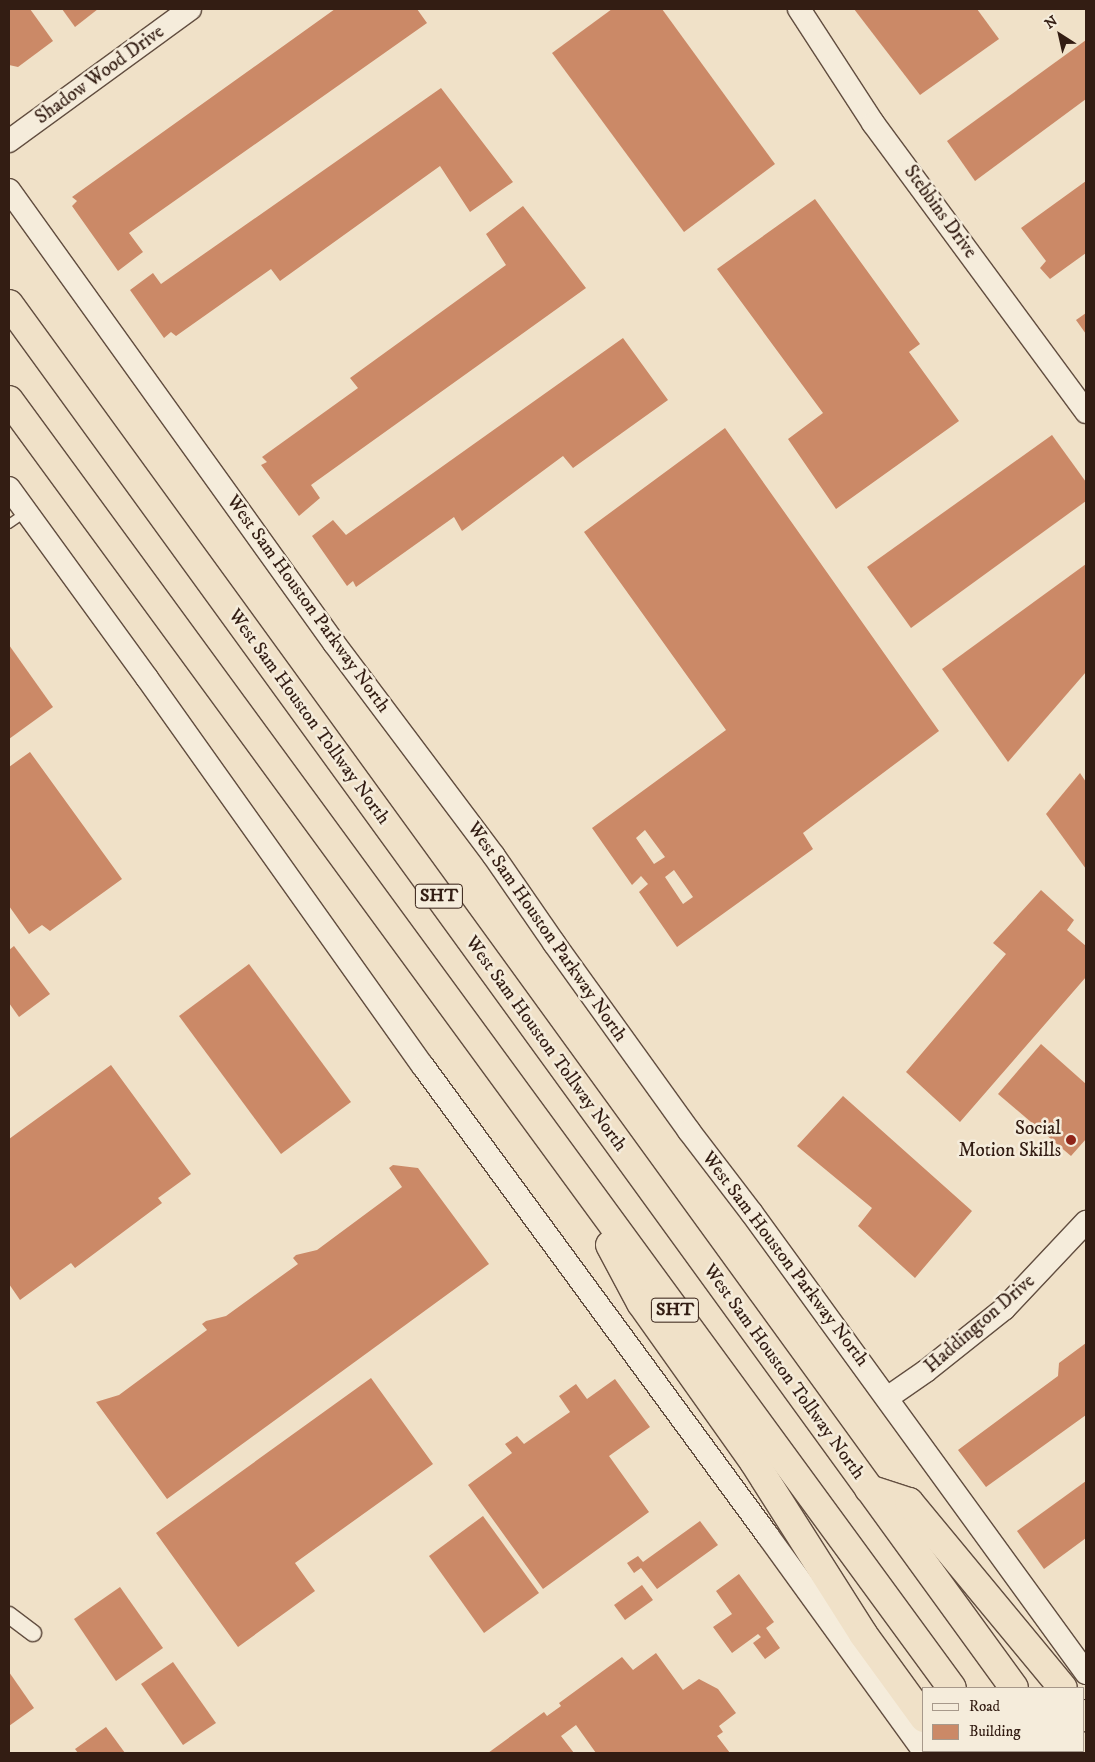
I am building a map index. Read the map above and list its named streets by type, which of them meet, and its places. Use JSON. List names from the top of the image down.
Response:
{
  "streets": {
    "highway": ["West Sam Houston Tollway North", "SHT"],
    "main road": [
      "Shadow Wood Drive",
      "Stebbins Drive",
      "West Sam Houston Parkway North",
      "Haddington Drive"
    ]
  },
  "crossings": [
    ["West Sam Houston Parkway North", "Haddington Drive"]
  ],
  "places": ["Social Motion Skills"],
  "legend": ["Road", "Building"],
  "north": "top left"
}
